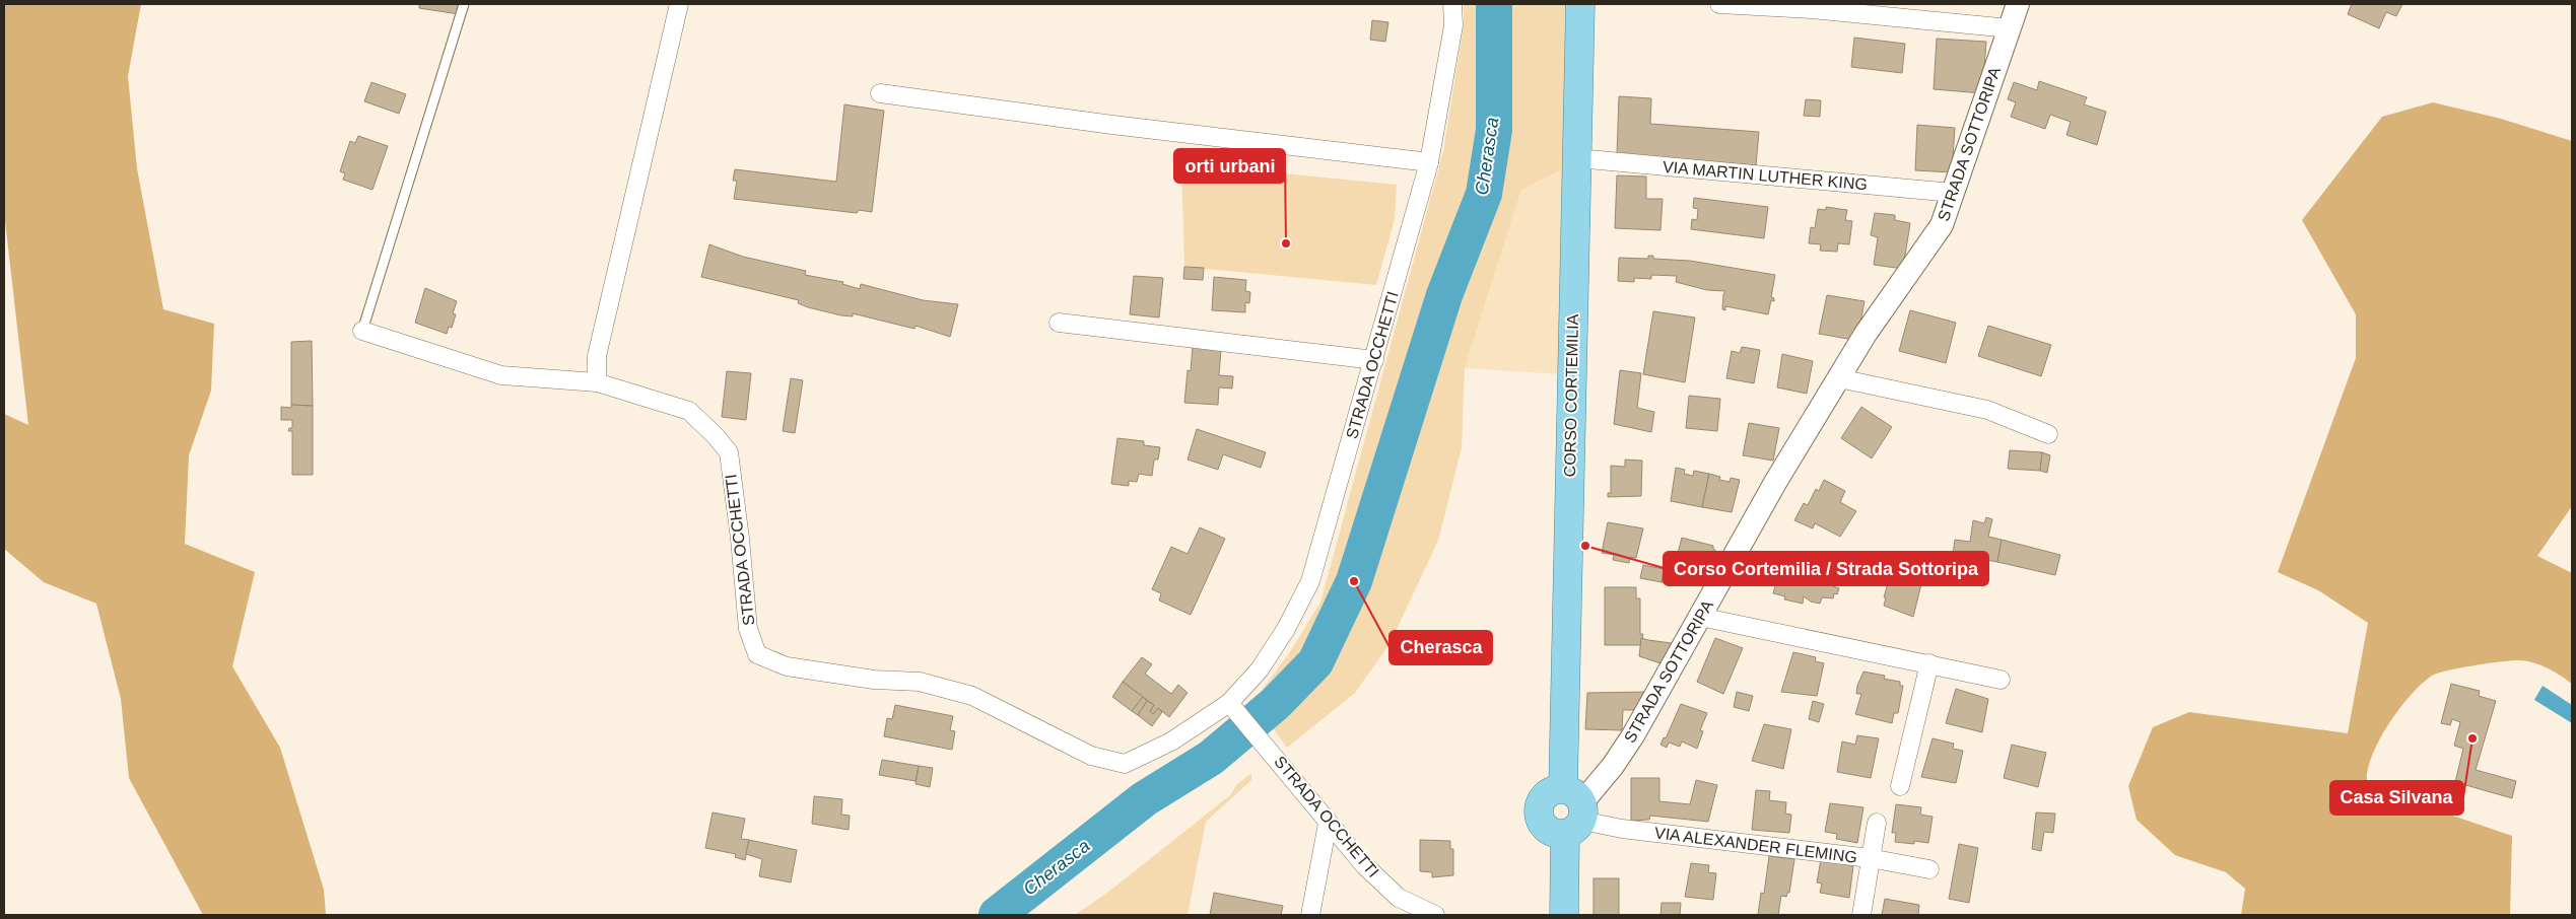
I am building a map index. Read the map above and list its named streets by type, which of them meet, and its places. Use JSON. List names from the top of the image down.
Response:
{
  "streets": {
    "main road": ["CORSO CORTEMILIA"],
    "street": [
      "STRADA SOTTORIPA",
      "VIA MARTIN LUTHER KING",
      "STRADA OCCHETTI",
      "VIA ALEXANDER FLEMING"
    ]
  },
  "crossings": [
    ["STRADA SOTTORIPA", "VIA MARTIN LUTHER KING"],
    ["STRADA SOTTORIPA", "CORSO CORTEMILIA"],
    ["STRADA SOTTORIPA", "VIA ALEXANDER FLEMING"],
    ["VIA MARTIN LUTHER KING", "CORSO CORTEMILIA"],
    ["CORSO CORTEMILIA", "VIA ALEXANDER FLEMING"]
  ],
  "water": ["Cherasca"],
  "places": [
    "orti urbani",
    "Corso Cortemilia / Strada Sottoripa",
    "Cherasca",
    "Casa Silvana"
  ]
}
